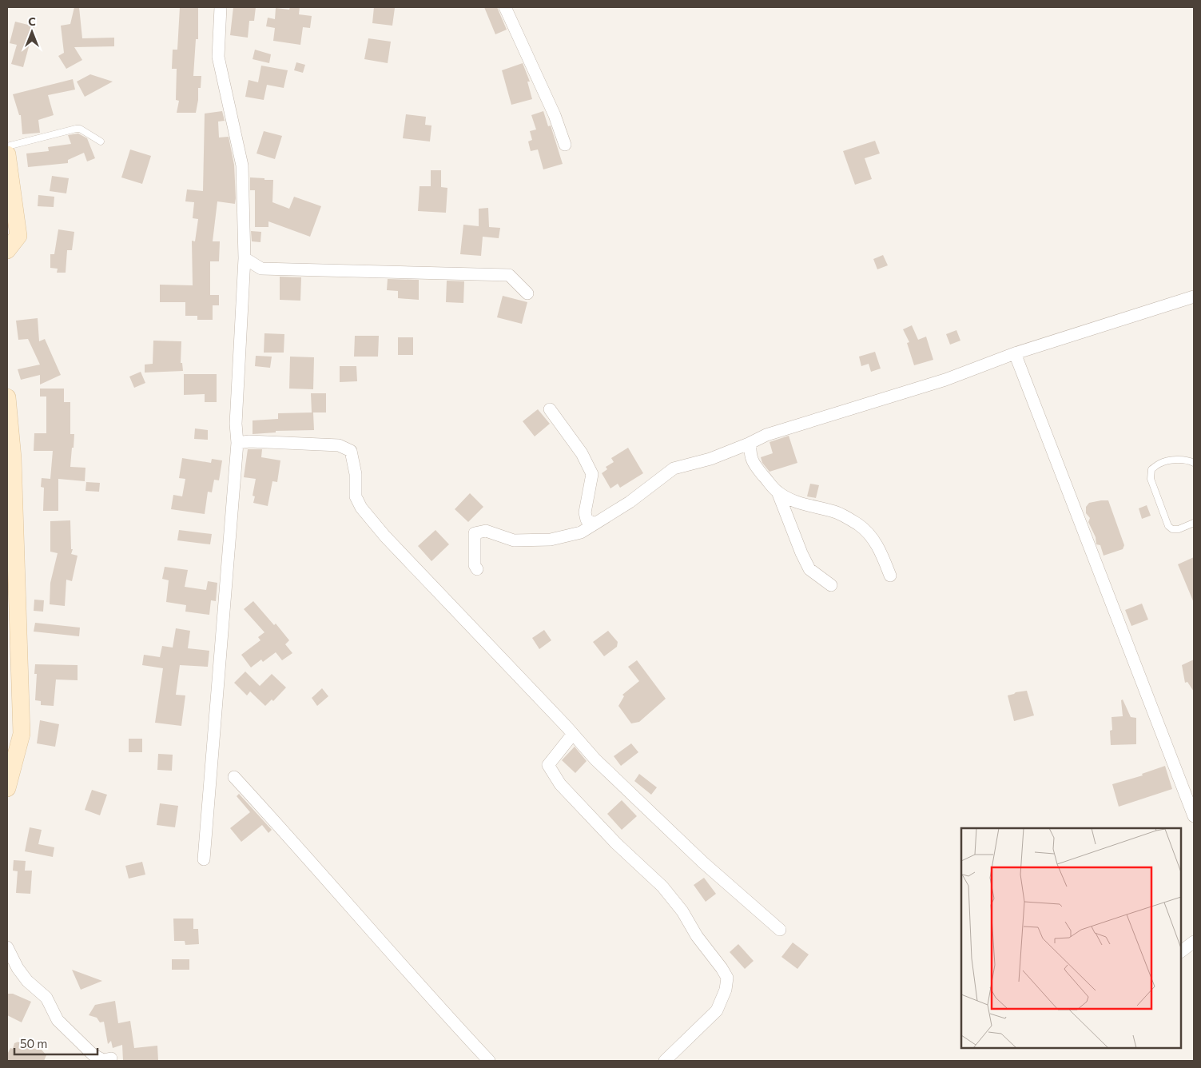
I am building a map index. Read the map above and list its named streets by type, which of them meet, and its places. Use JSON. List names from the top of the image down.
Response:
{
  "scale_bar": "50 m",
  "north": "top"
}
